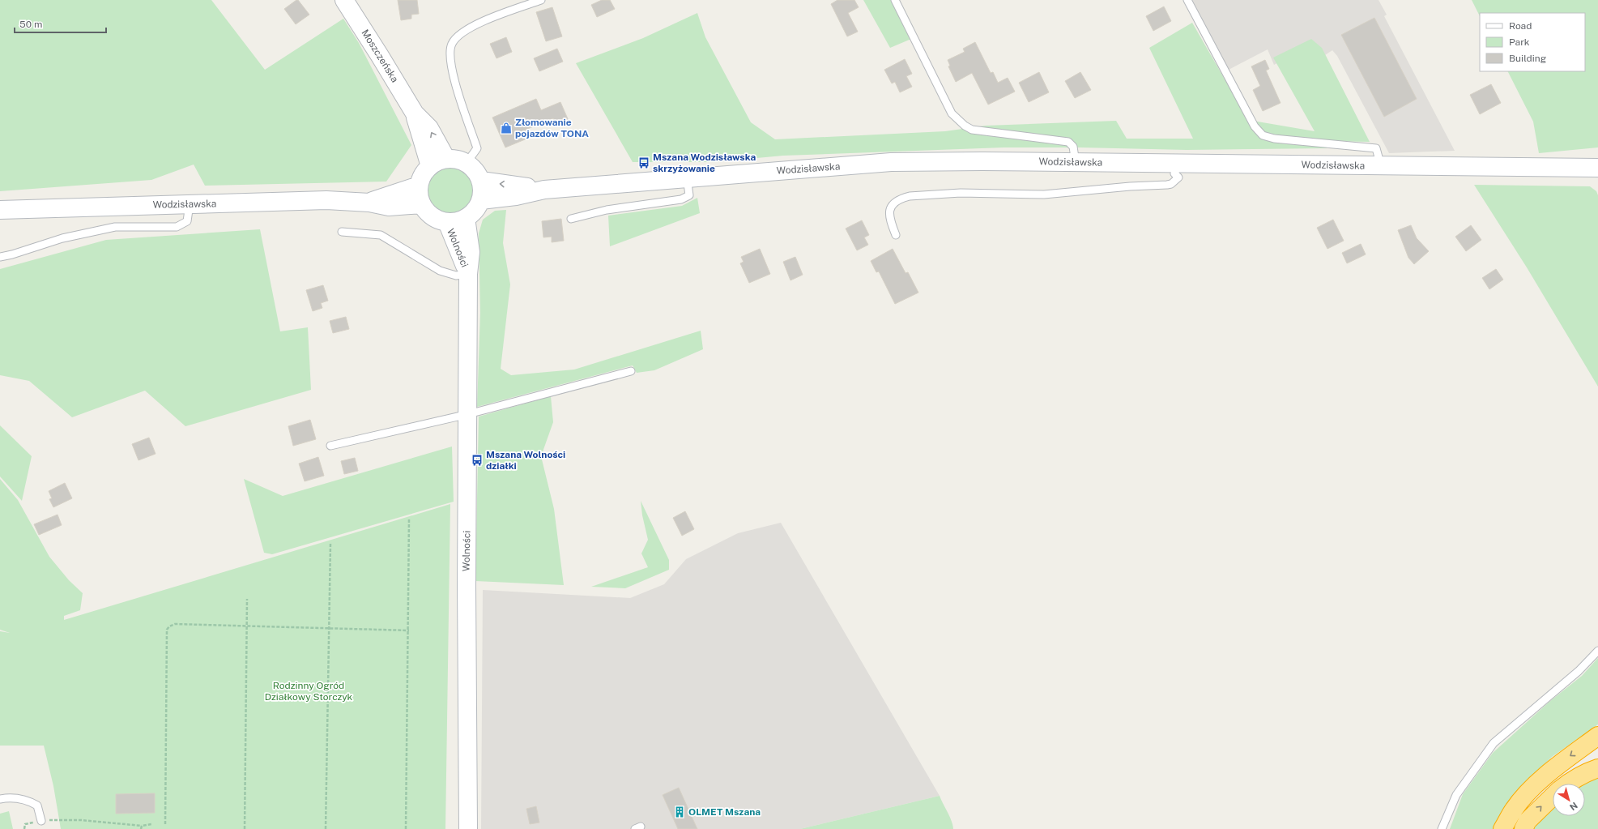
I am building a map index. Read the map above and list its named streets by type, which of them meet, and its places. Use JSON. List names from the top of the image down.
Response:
{
  "streets": {
    "main road": ["Moszczeńska", "Wodzisławska", "Wolności"]
  },
  "crossings": [
    ["Moszczeńska", "Wodzisławska"],
    ["Moszczeńska", "Wolności"],
    ["Wodzisławska", "Wolności"]
  ],
  "parks": ["Rodzinny Ogród Działkowy Storczyk"],
  "places": {
    "shop": ["Złomowanie pojazdów TONA"],
    "bus stop": ["Mszana Wodzisławska skrzyżowanie", "Mszana Wolności działki"],
    "building": ["OLMET Mszana"]
  },
  "legend": ["Road", "Park", "Building"],
  "scale_bar": "50 m",
  "north": "bottom right"
}
